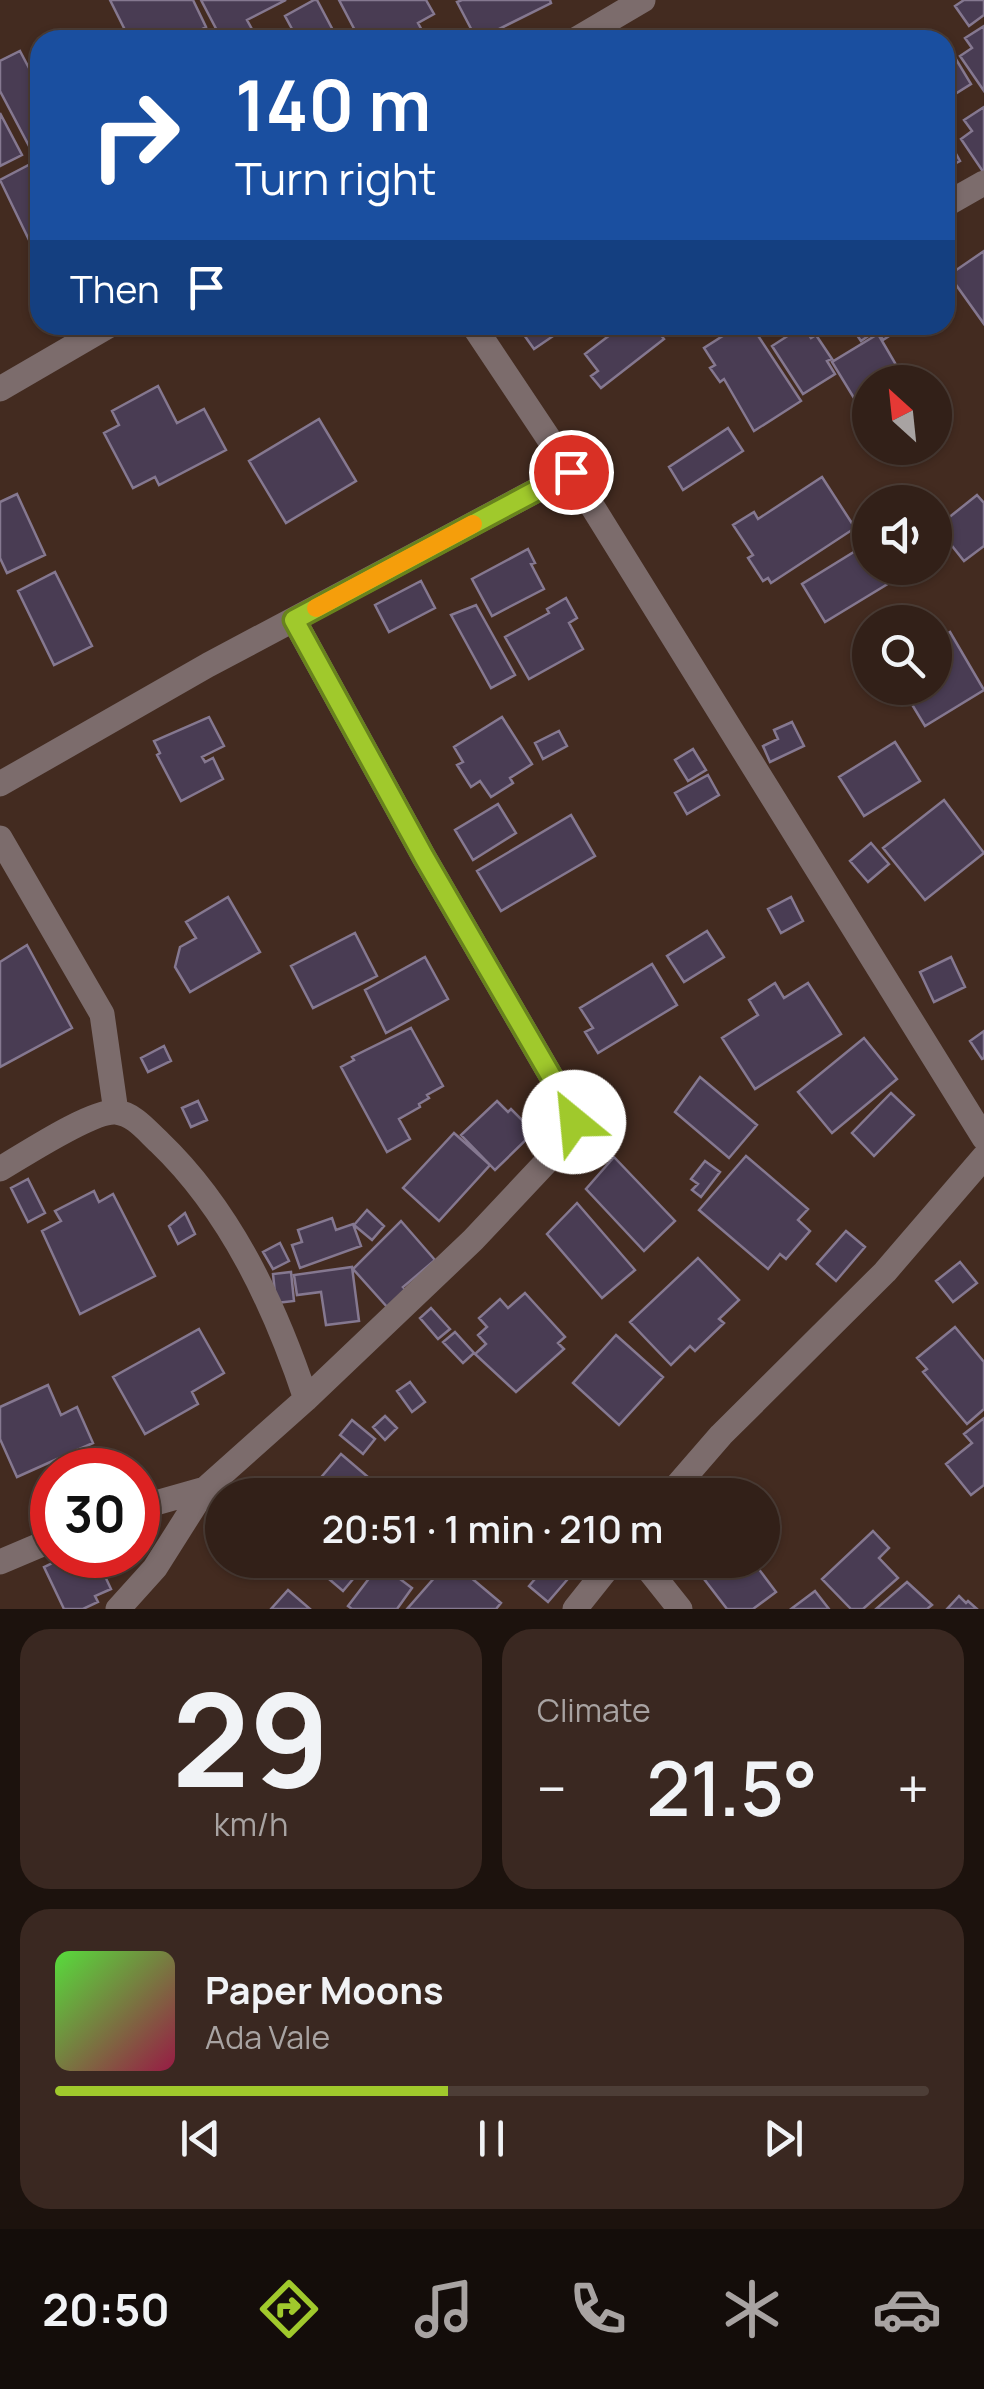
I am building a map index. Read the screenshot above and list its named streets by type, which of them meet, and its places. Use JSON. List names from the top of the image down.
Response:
{
  "north": "top left",
  "page": {
    "turn": ["140 m", "Turn right"],
    "then": "Then",
    "limit": "30",
    "trip": "20:51 · 1 min · 210 m",
    "tile": [
      ["29", "km/h"],
      "Climate"
    ],
    "heat": ["−", "21.5°", "+"],
    "song": ["Paper Moons", "Ada Vale"],
    "tabs": "20:50"
  }
}
